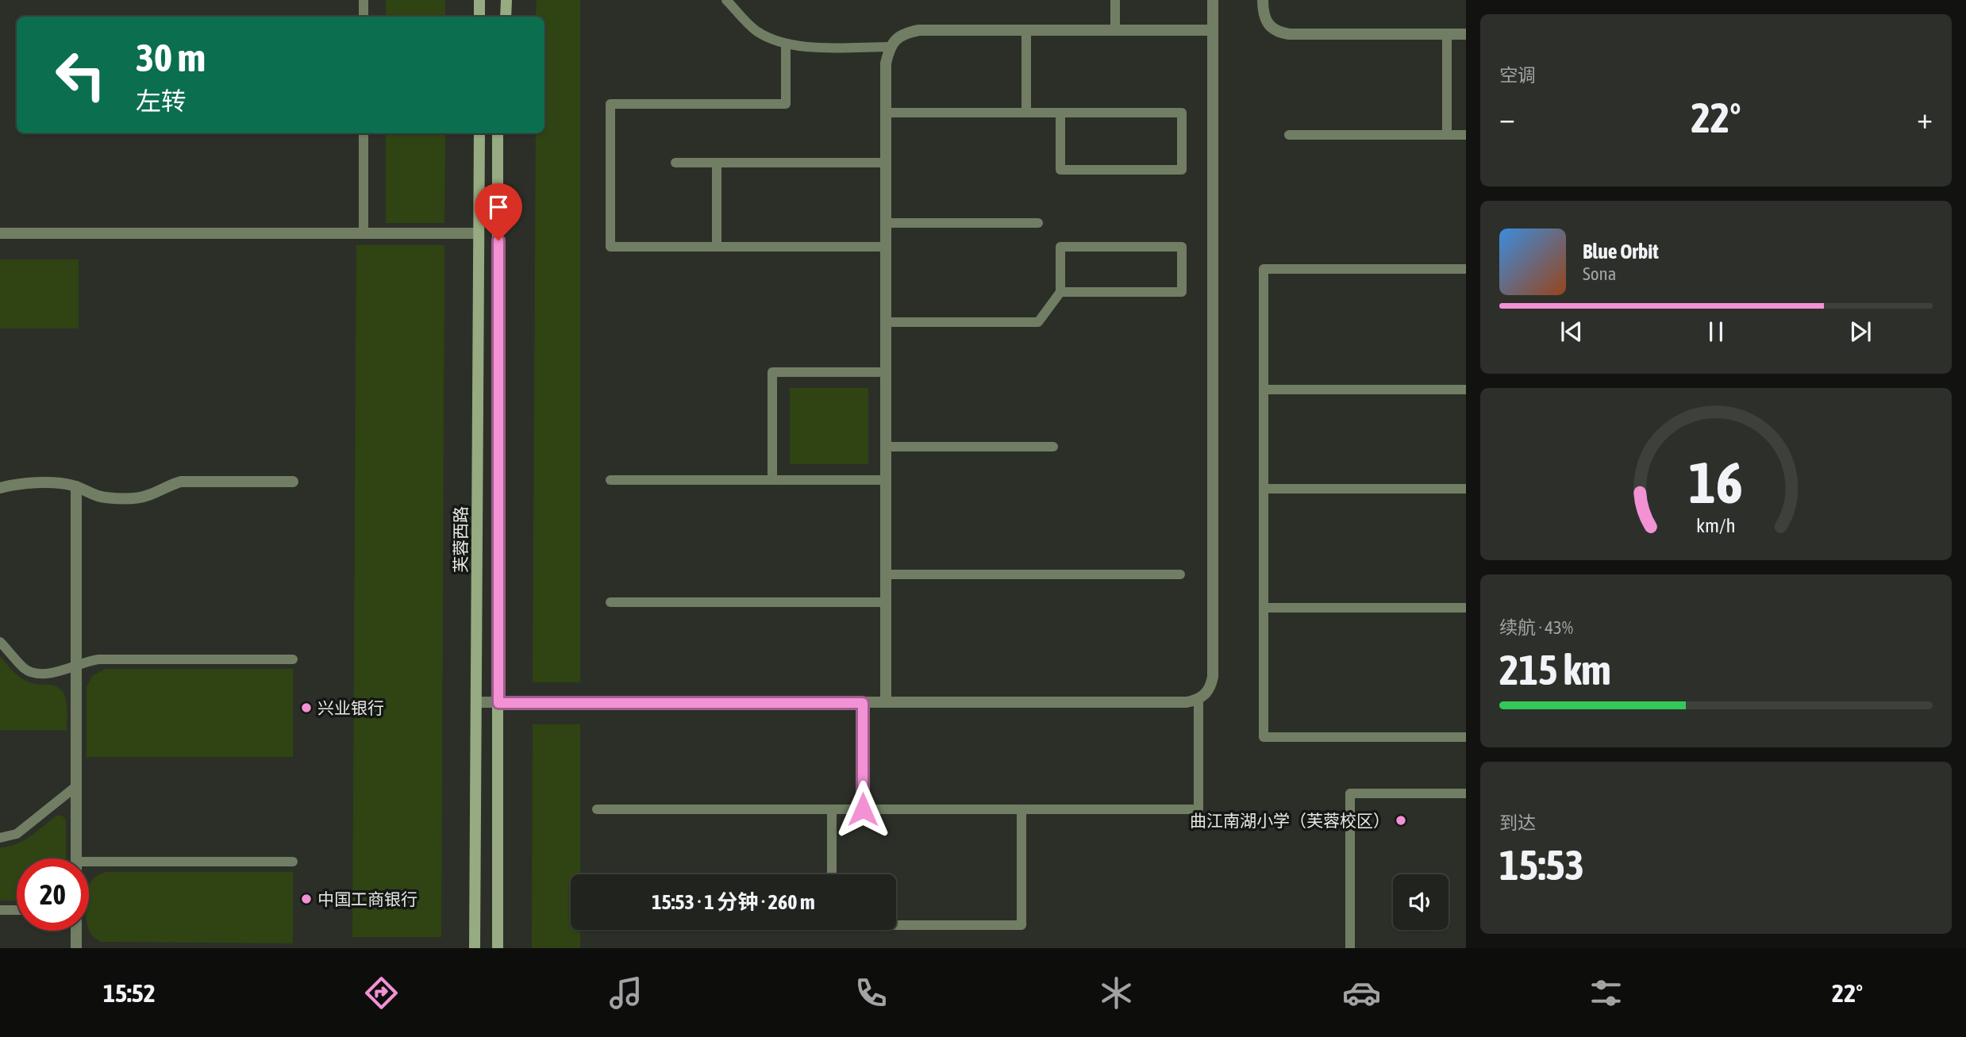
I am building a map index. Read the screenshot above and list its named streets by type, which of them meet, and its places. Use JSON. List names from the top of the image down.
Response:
{
  "streets": {
    "main road": ["芙蓉西路"]
  },
  "places": ["兴业银行", "曲江南湖小学（芙蓉校区）", "中国工商银行"],
  "page": {
    "tile": [
      "空调",
      ["续航 · 43%", "215 km"],
      ["到达", "15:53"]
    ],
    "turn": ["30 m", "左转"],
    "heat": ["−", "22°", "+"],
    "song": ["Blue Orbit", "Sona"],
    "limit": "20",
    "trip": "15:53 · 1 分钟 · 260 m",
    "tabs": ["15:52", "22°"],
    "gauge": ["16", "km/h"]
  }
}
